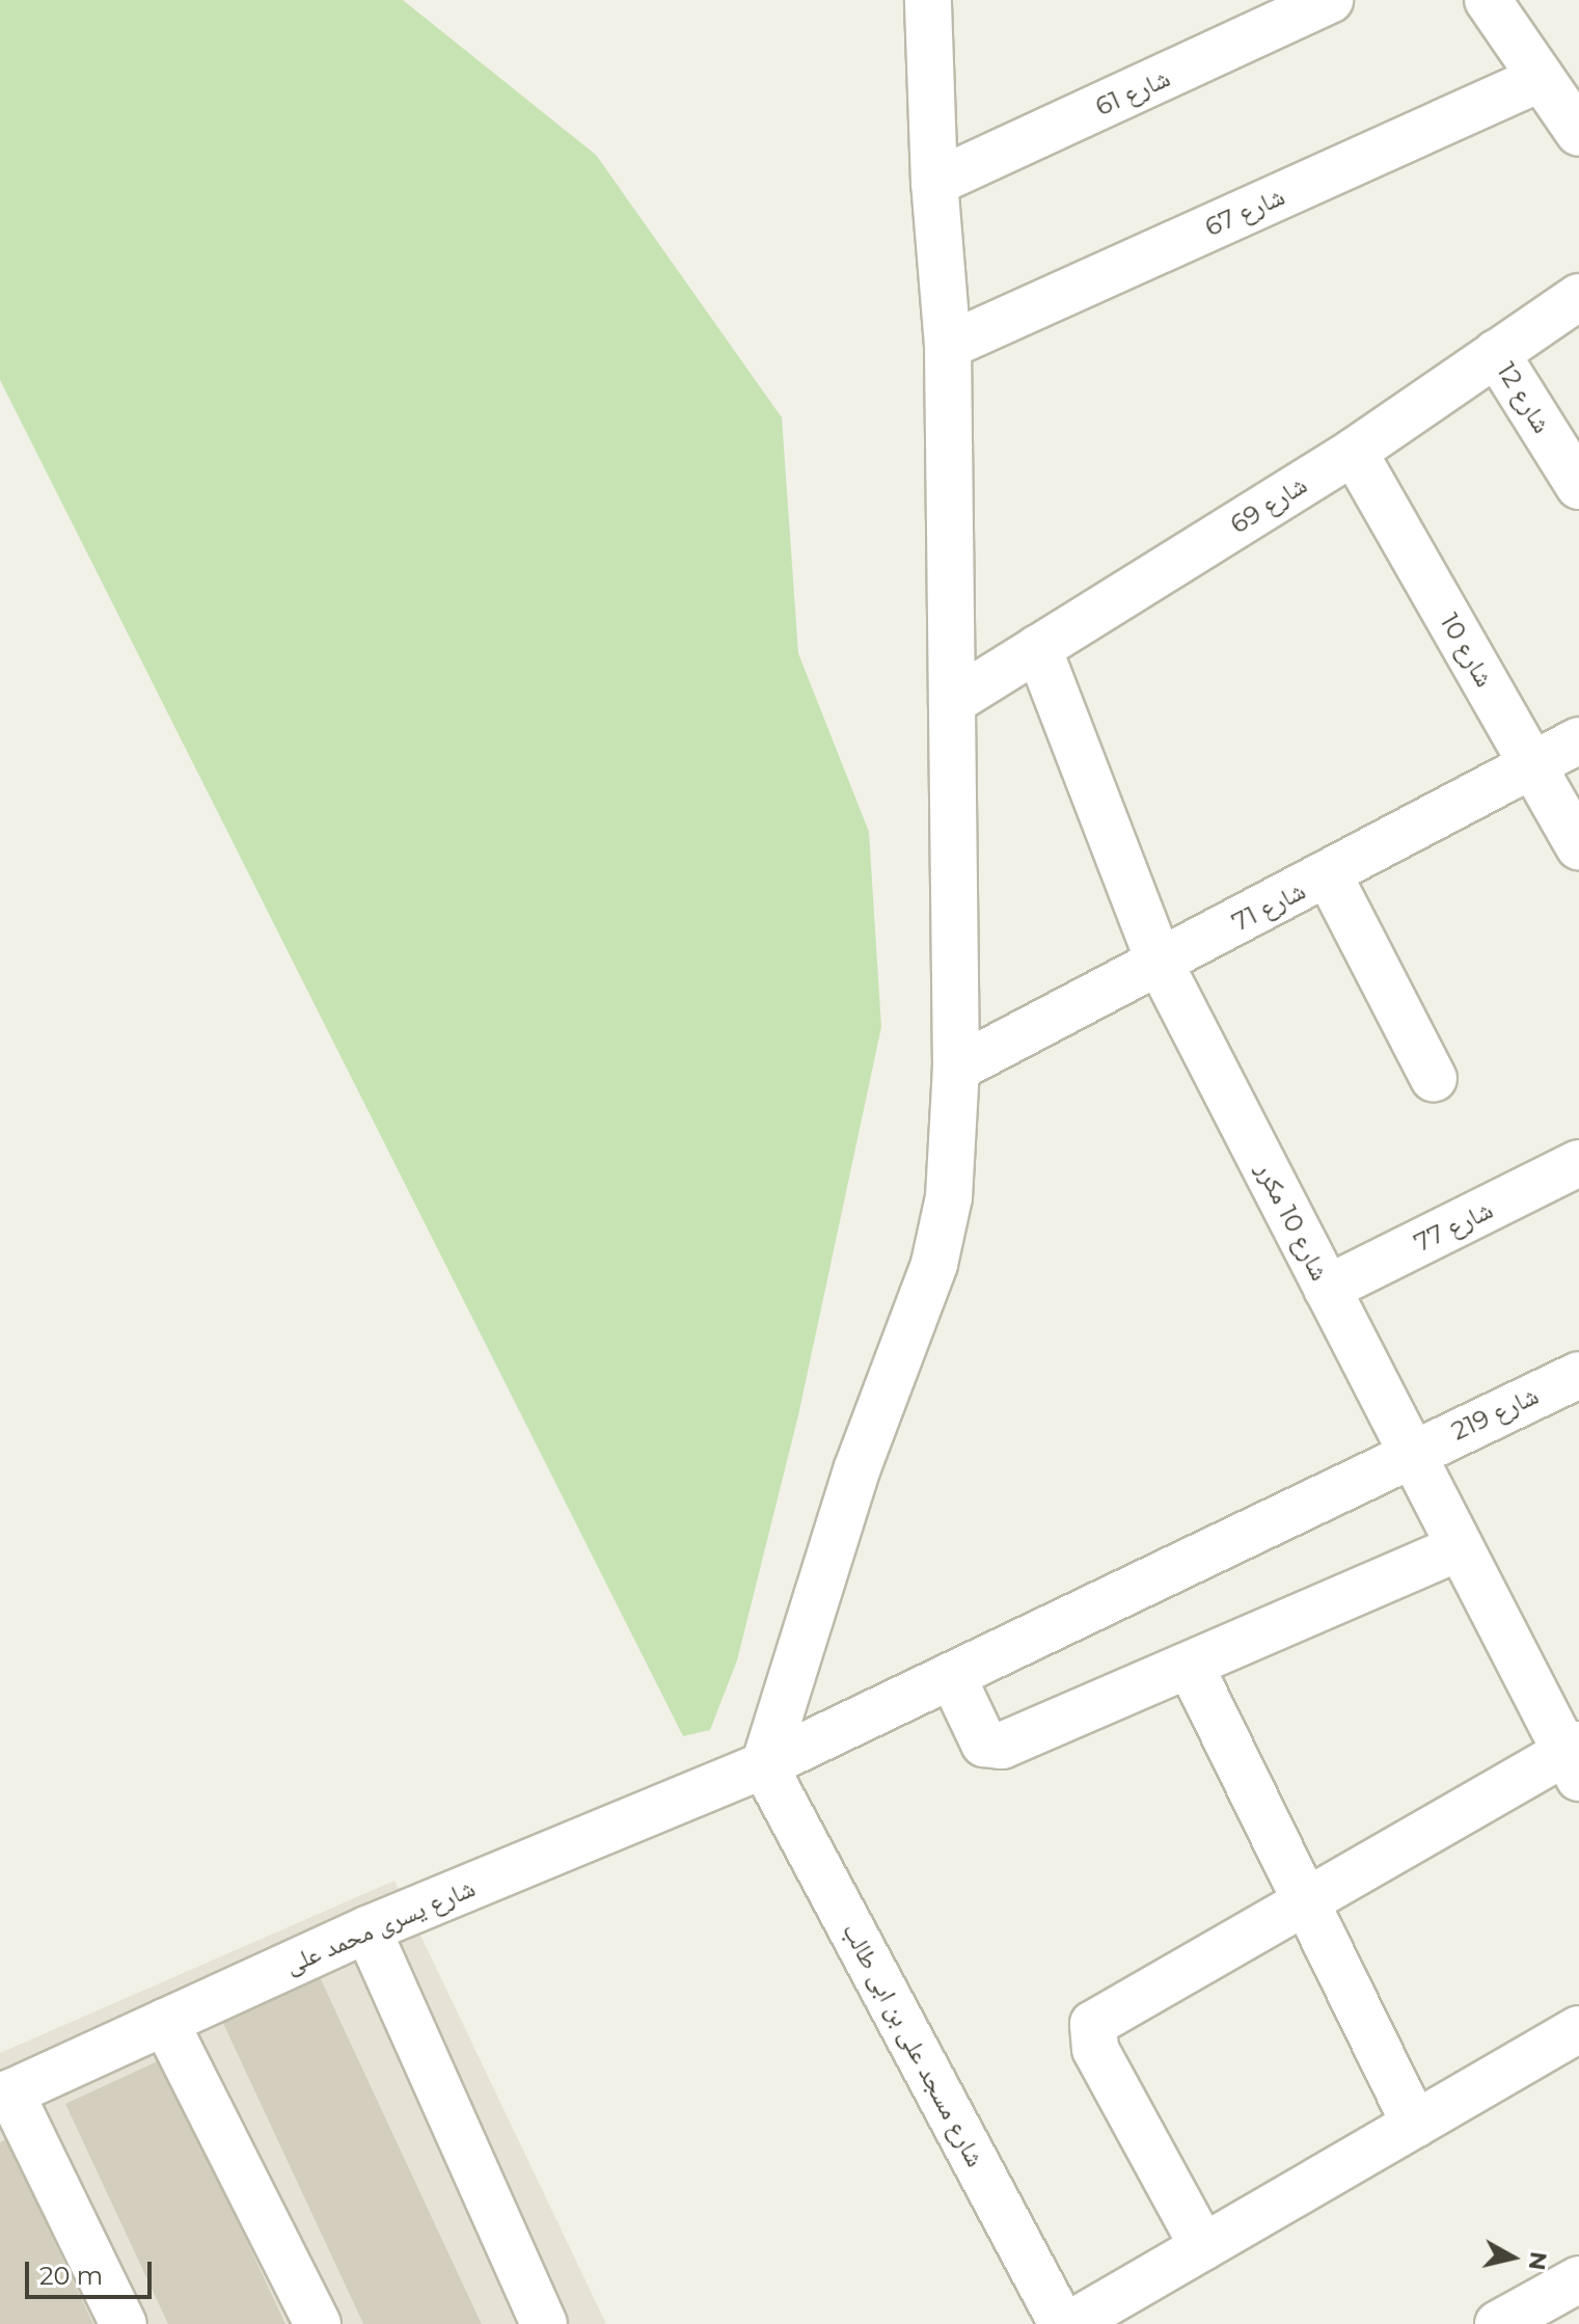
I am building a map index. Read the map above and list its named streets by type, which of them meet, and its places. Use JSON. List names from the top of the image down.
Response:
{
  "streets": {
    "street": [
      "شارع 61",
      "شارع 67",
      "شارع 12",
      "شارع 69",
      "شارع 10",
      "شارع 71",
      "شارع 10 مكرر",
      "شارع 77",
      "شارع 219",
      "شارع يسرى محمد على",
      "شارع مسجد على بن ابى طالب"
    ]
  },
  "crossings": [
    ["شارع 12", "شارع 69"],
    ["شارع 69", "شارع 10"],
    ["شارع 69", "شارع 10 مكرر"],
    ["شارع 10", "شارع 71"],
    ["شارع 71", "شارع 10 مكرر"],
    ["شارع 10 مكرر", "شارع 77"],
    ["شارع 10 مكرر", "شارع 219"],
    ["شارع 219", "شارع يسرى محمد على"],
    ["شارع يسرى محمد على", "شارع مسجد على بن ابى طالب"]
  ],
  "scale_bar": "20 m",
  "north": "right"
}
